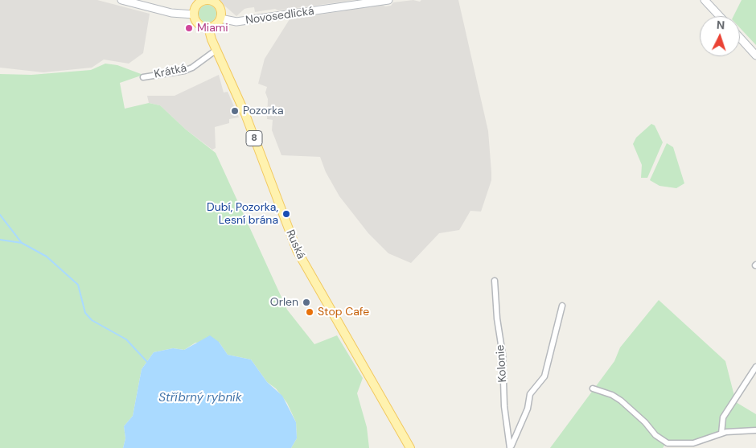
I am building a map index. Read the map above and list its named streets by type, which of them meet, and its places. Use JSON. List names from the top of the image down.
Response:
{
  "streets": {
    "main road": ["8", "Ruská"],
    "street": ["Novosedlická", "Krátká", "Kolonie"]
  },
  "crossings": [
    ["Novosedlická", "8"],
    ["Novosedlická", "Ruská"],
    ["Krátká", "Ruská"],
    ["8", "Ruská"]
  ],
  "water": ["Stříbrný rybník"],
  "places": [
    "Miami",
    "Pozorka",
    "Dubí, Pozorka, Lesní brána",
    "Orlen",
    "Stop Cafe"
  ],
  "north": "top"
}
